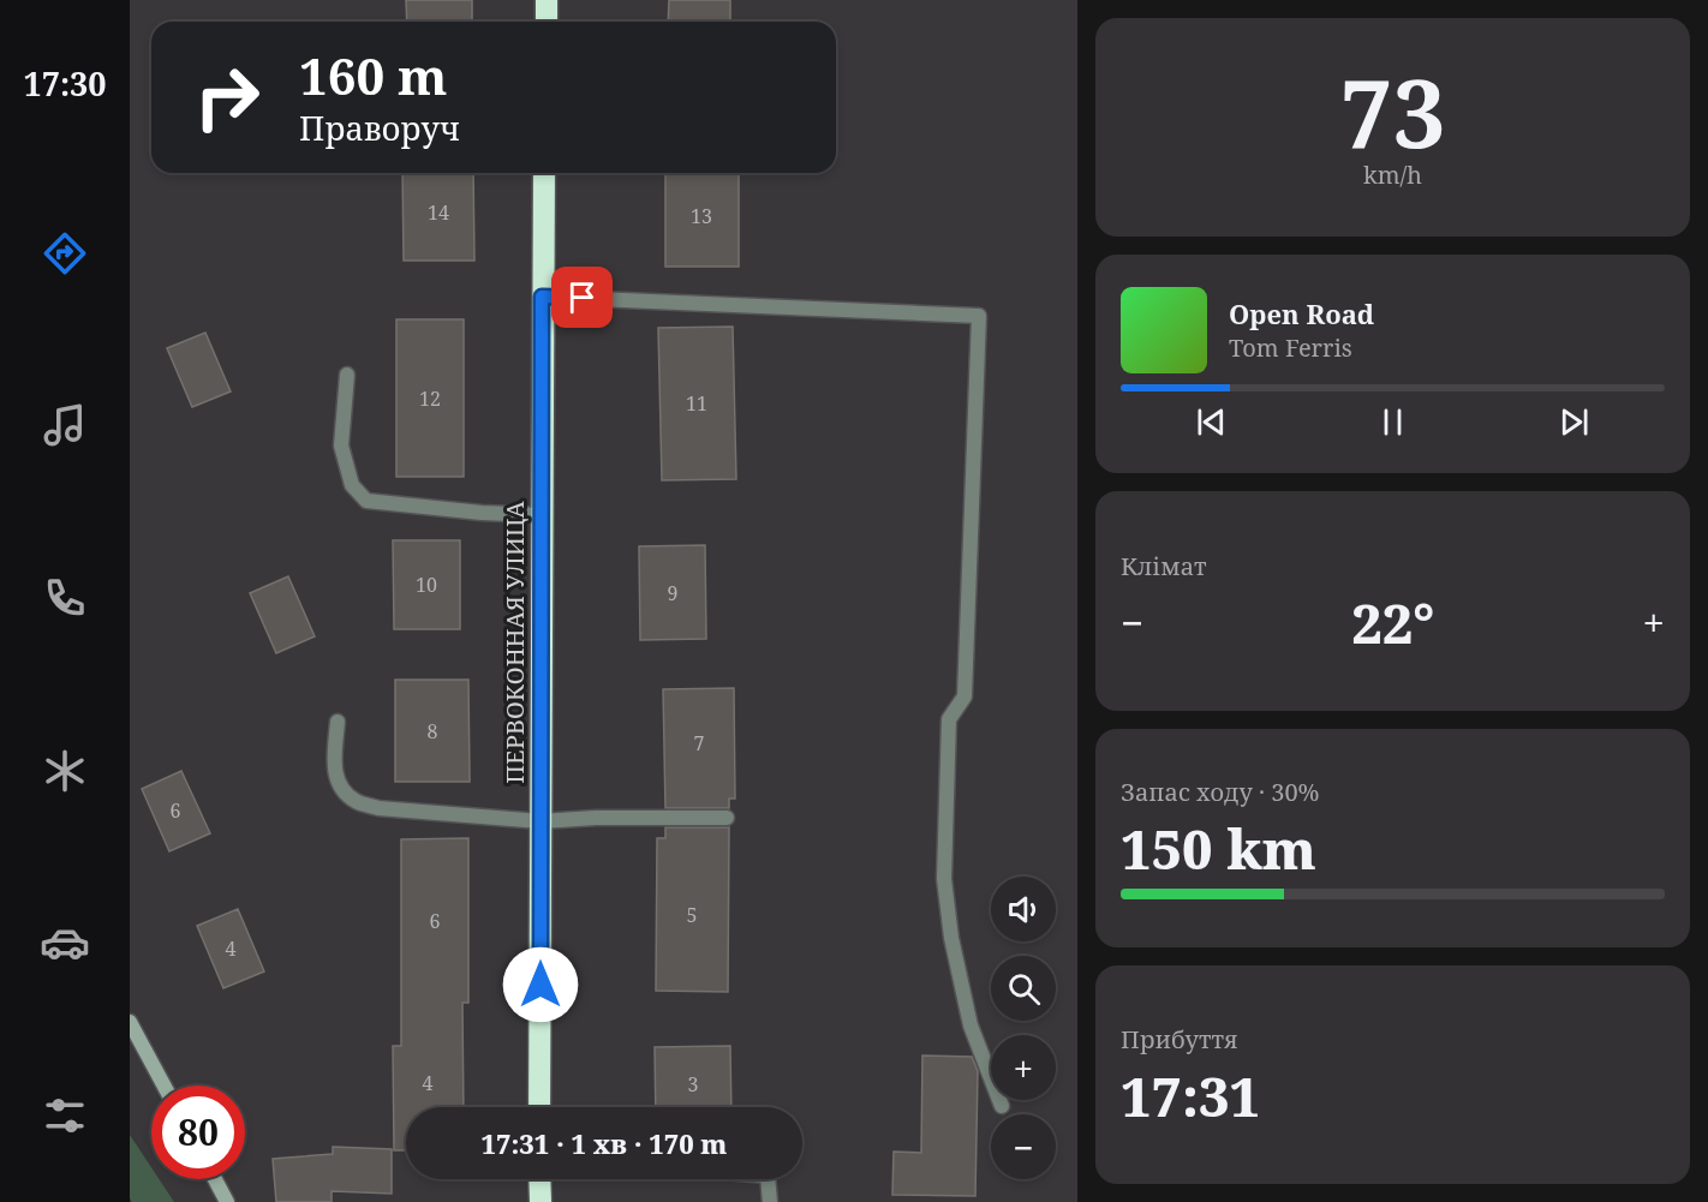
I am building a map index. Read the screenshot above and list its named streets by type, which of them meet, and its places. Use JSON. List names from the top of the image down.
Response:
{
  "streets": {
    "highway": ["ПЕРВОКОННАЯ УЛИЦА"]
  },
  "house_numbers": [
    "14",
    "13",
    "12",
    "11",
    "10",
    "9",
    "8",
    "7",
    "6",
    "5",
    "6",
    "4",
    "4",
    "3"
  ],
  "page": {
    "tabs": "17:30",
    "tile": [
      ["73", "km/h"],
      "Клімат",
      ["Запас ходу · 30%", "150 km"],
      ["Прибуття", "17:31"]
    ],
    "turn": ["160 m", "Праворуч"],
    "song": ["Open Road", "Tom Ferris"],
    "heat": ["−", "22°", "+"],
    "map_buttons": ["+", "−"],
    "limit": "80",
    "trip": "17:31 · 1 хв · 170 m"
  }
}
